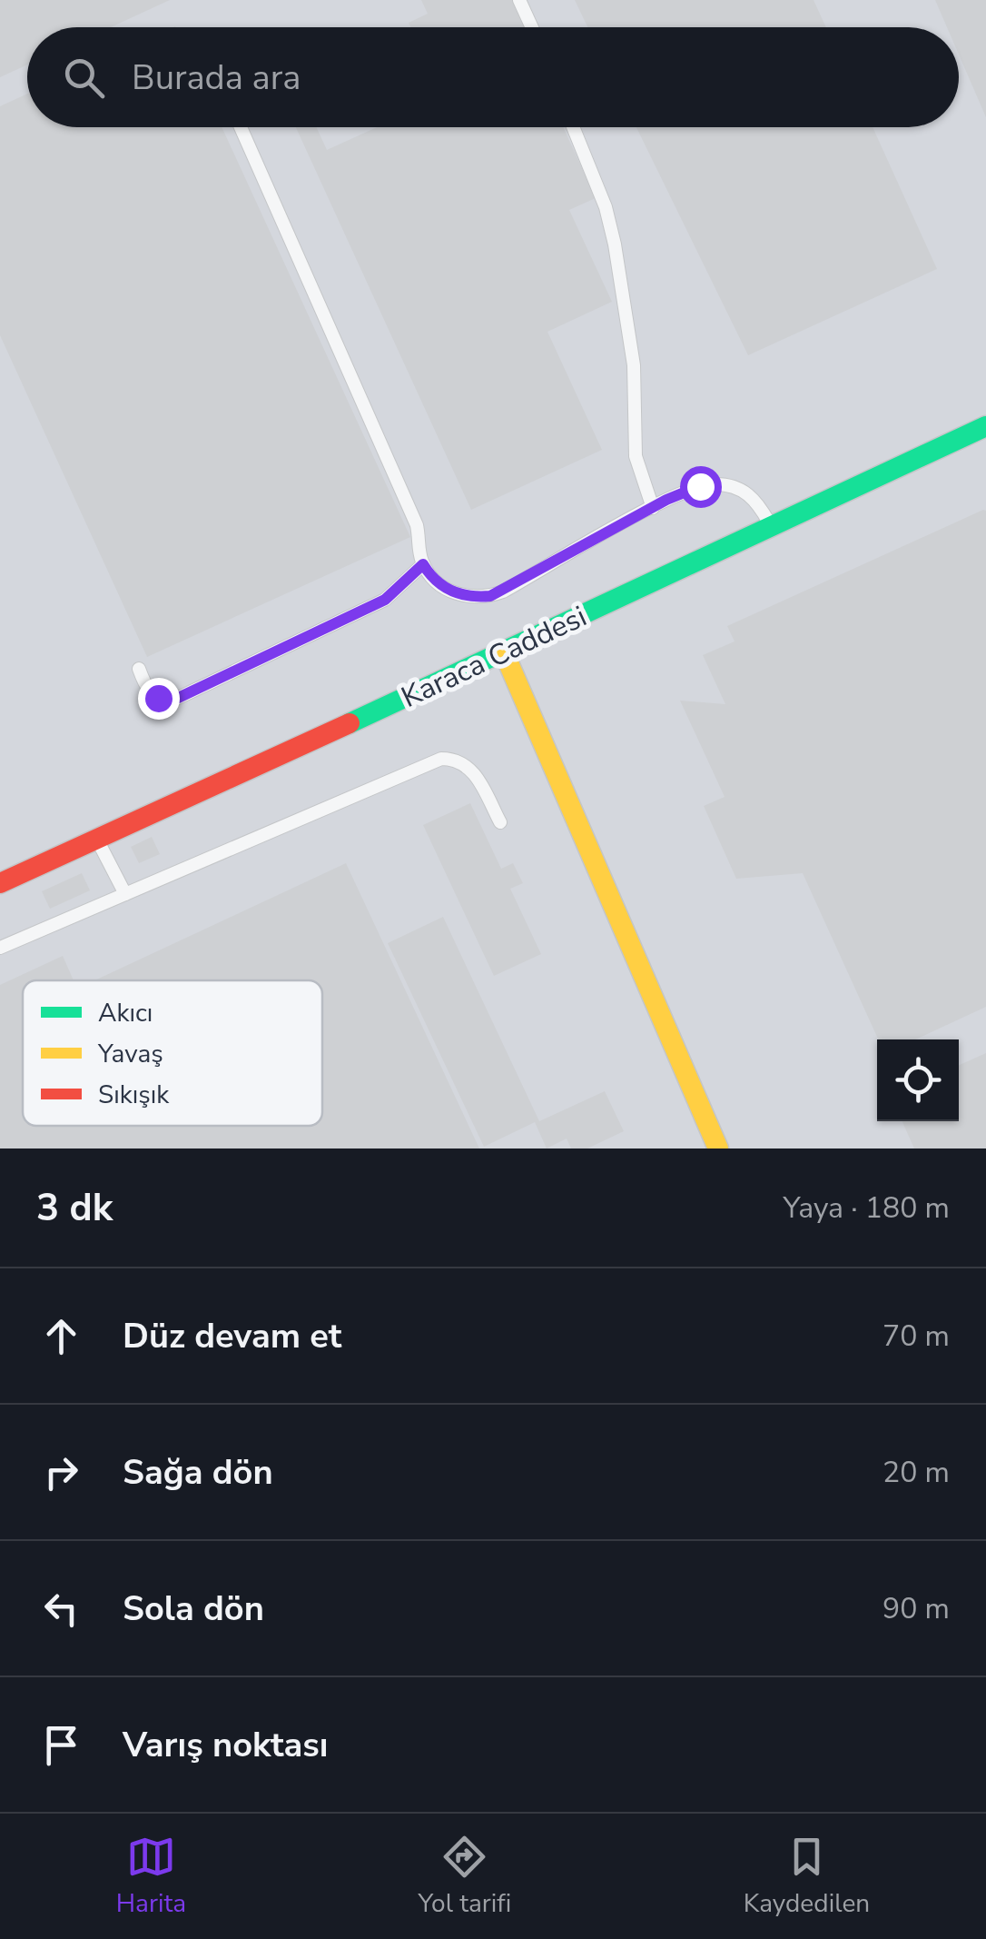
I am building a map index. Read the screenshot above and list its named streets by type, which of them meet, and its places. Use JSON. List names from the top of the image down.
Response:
{
  "streets": {
    "street": ["Karaca Caddesi"]
  },
  "legend": ["Akıcı", "Yavaş", "Sıkışık"],
  "page": {
    "search": "Burada ara",
    "heading": ["3 dk", "Yaya · 180 m"],
    "list": [
      ["Düz devam et", "70 m"],
      ["Sağa dön", "20 m"],
      ["Sola dön", "90 m"],
      "Varış noktası"
    ],
    "nav": ["Harita", "Yol tarifi", "Kaydedilen"]
  }
}
